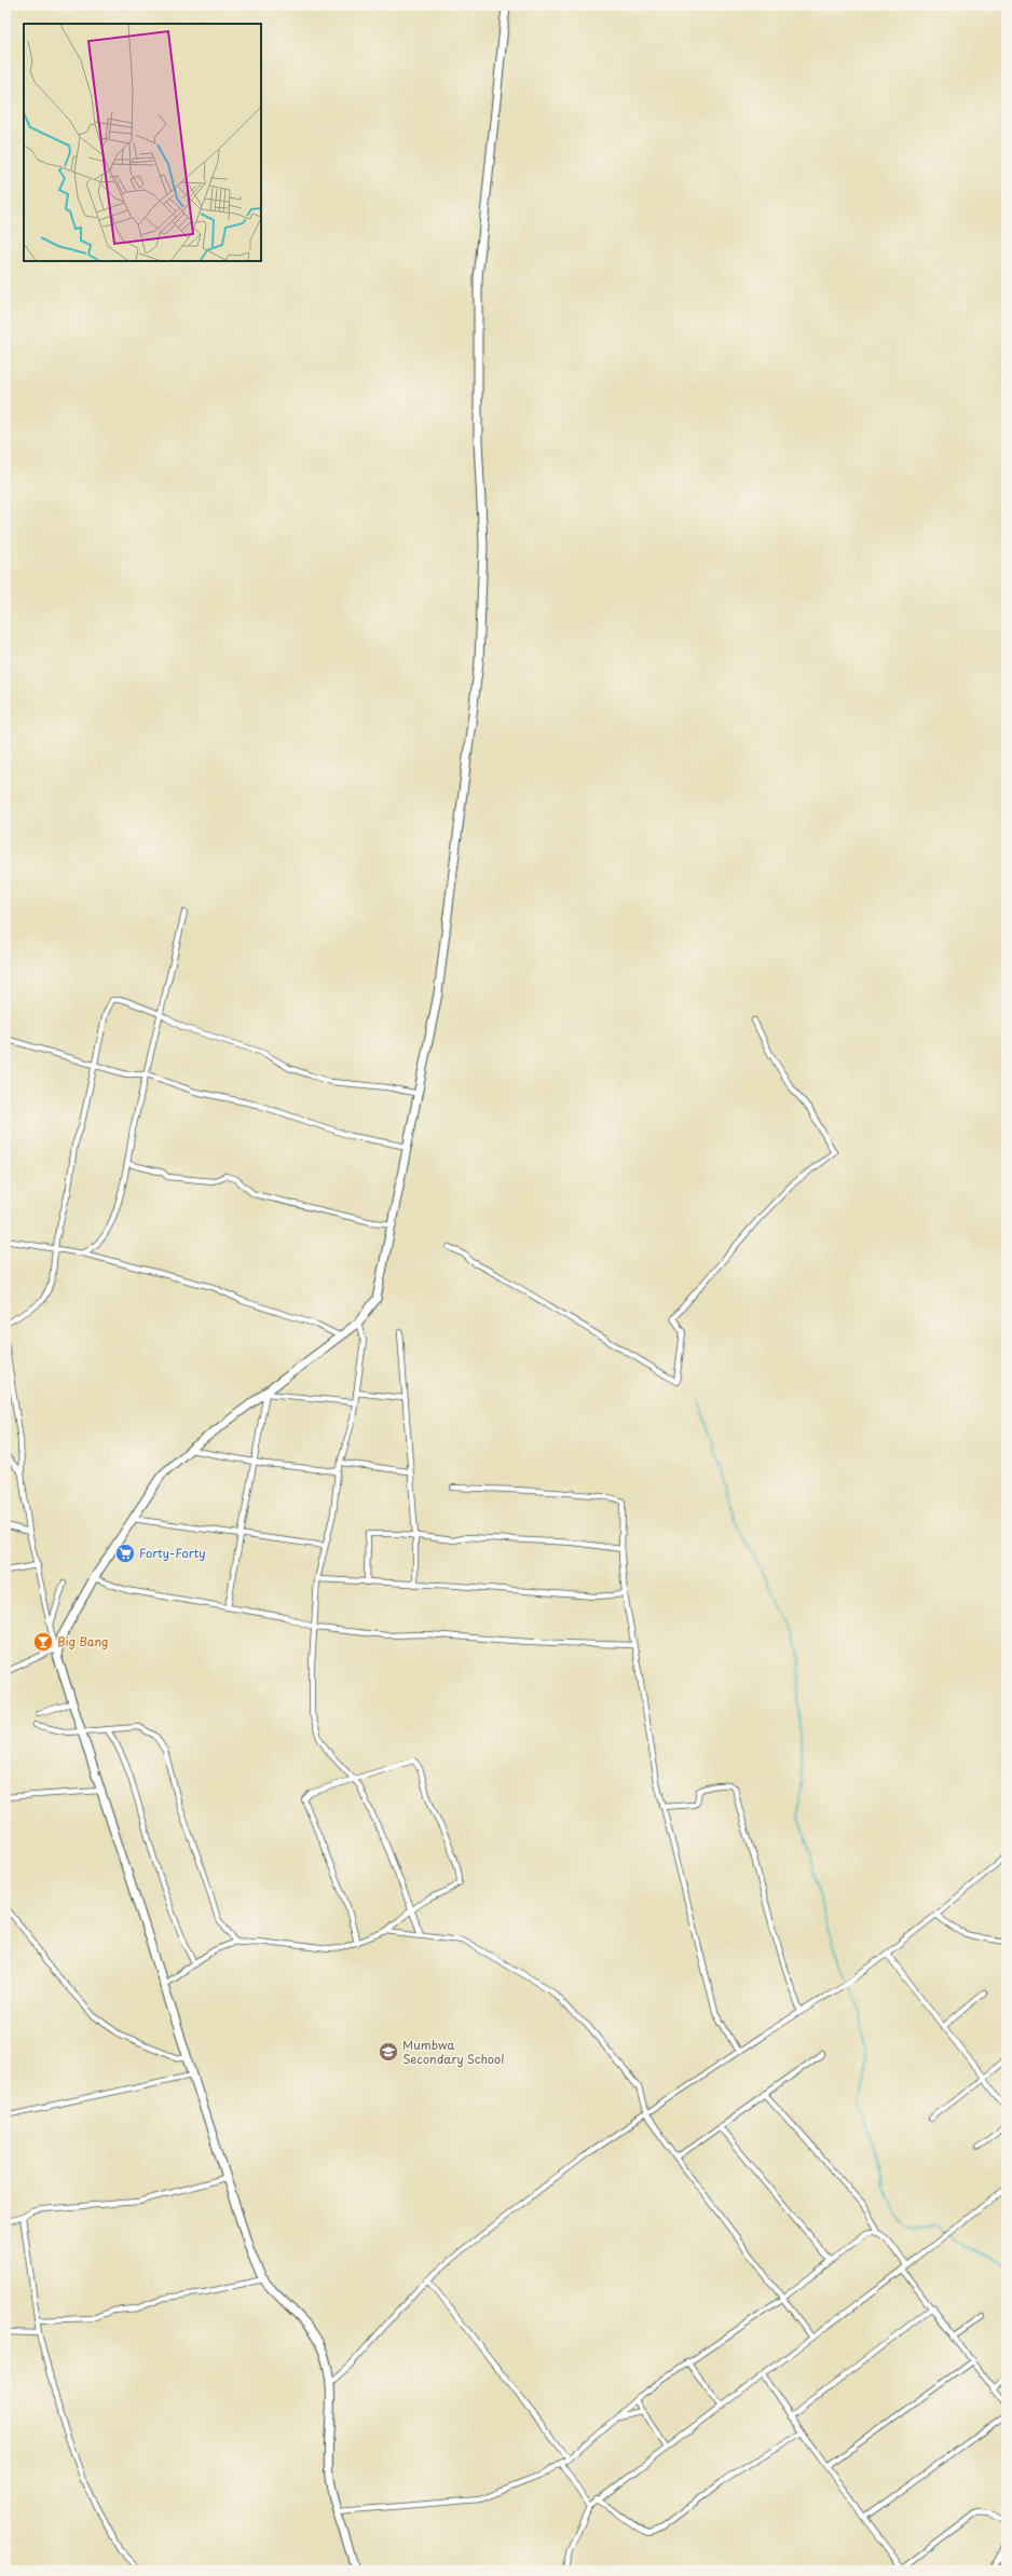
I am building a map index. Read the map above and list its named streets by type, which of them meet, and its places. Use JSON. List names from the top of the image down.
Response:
{
  "places": {
    "supermarket": ["Forty-Forty"],
    "bar": ["Big Bang"],
    "school or university": ["Mumbwa Secondary School"]
  }
}
